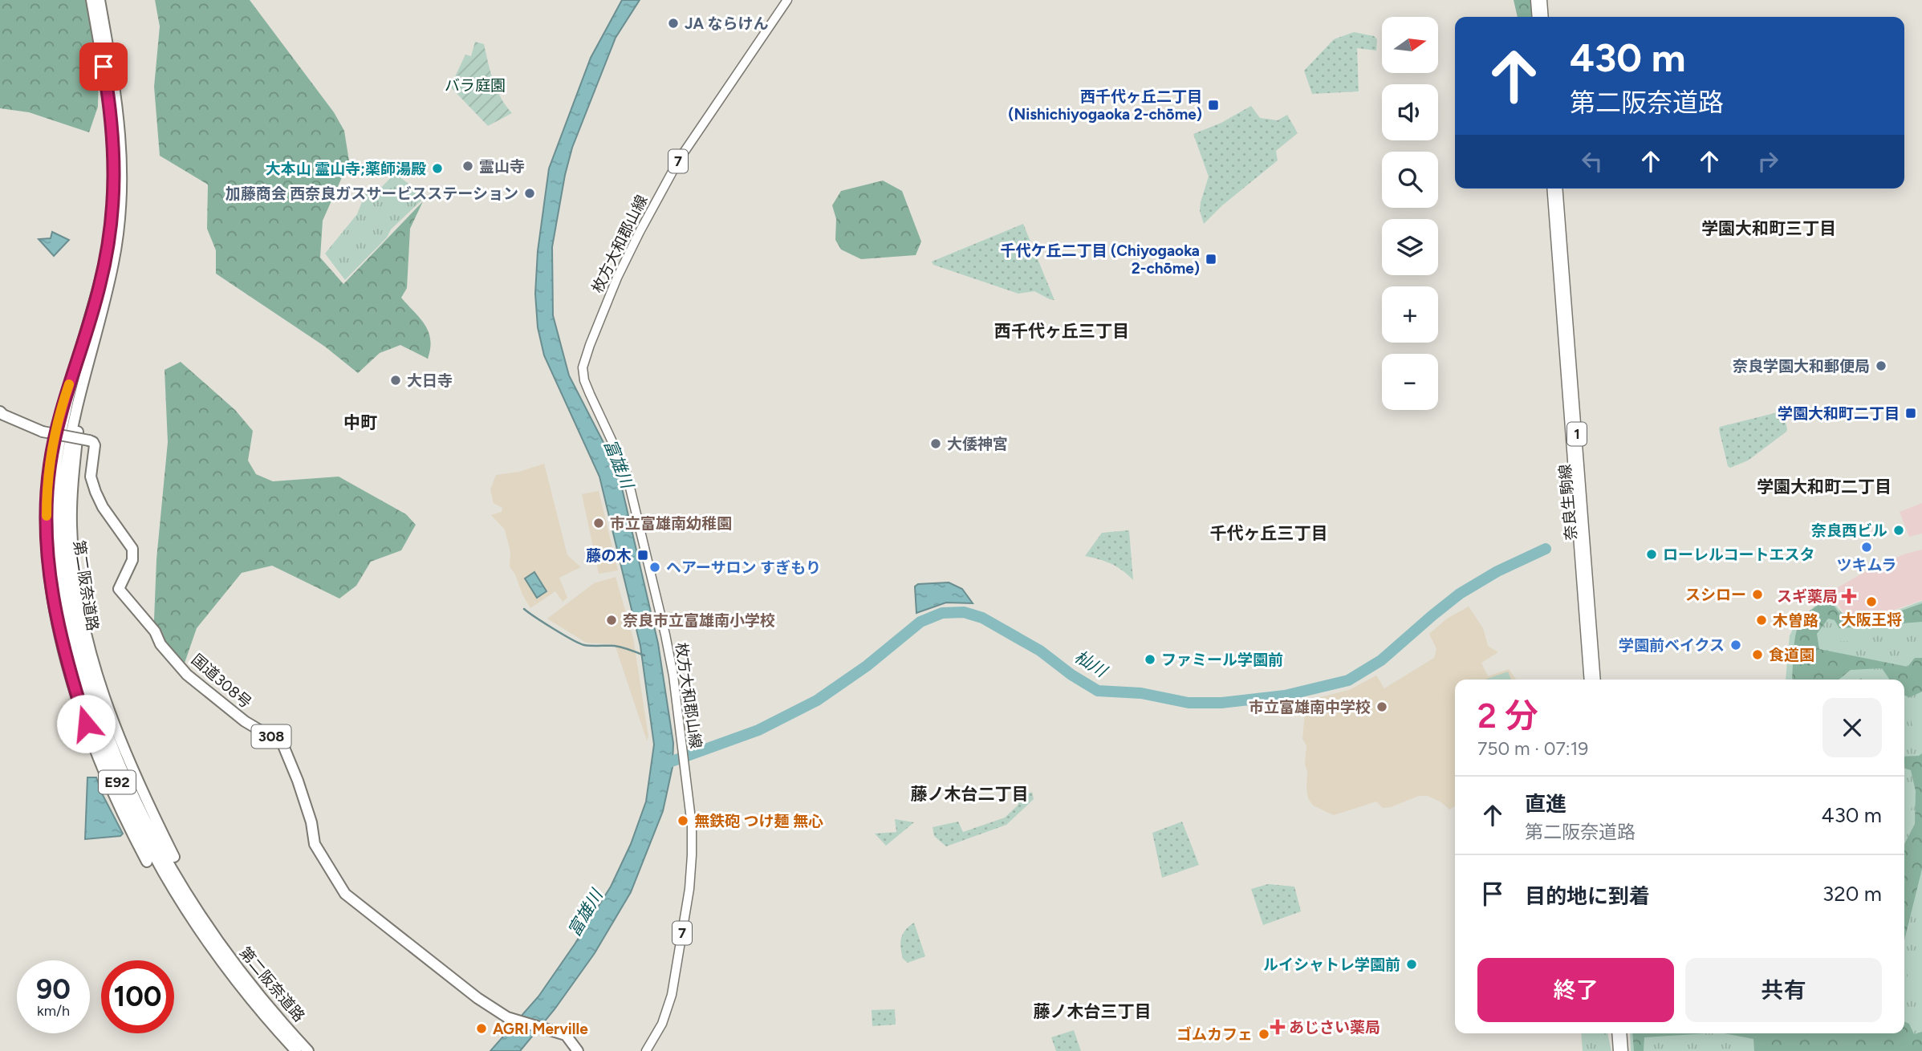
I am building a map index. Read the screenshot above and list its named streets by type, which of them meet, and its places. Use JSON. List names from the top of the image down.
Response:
{
  "streets": {
    "highway": [
      "第二阪奈道路",
      "国道308号",
      "308",
      "E92"
    ],
    "main road": [
      "7",
      "枚方大和郡山線",
      "1",
      "奈良生駒線"
    ]
  },
  "districts": [
    "学園大和町三丁目",
    "西千代ヶ丘三丁目",
    "中町",
    "学園大和町二丁目",
    "千代ヶ丘三丁目",
    "藤ノ木台二丁目",
    "藤ノ木台三丁目"
  ],
  "water": ["富雄川", "杣川"],
  "parks": ["バラ庭園"],
  "places": {
    "other": [
      "JA ならけん",
      "霊山寺",
      "大本山 霊山寺;薬師湯殿",
      "加藤商会 西奈良ガスサービスステーション",
      "奈良学園大和郵便局",
      "大日寺",
      "大倭神宮",
      "市立富雄南幼稚園",
      "奈良西ビル",
      "ツキムラ",
      "ローレルコートエスタ",
      "ヘアーサロン すぎもり",
      "スシロー",
      "大阪王将",
      "奈良市立富雄南小学校",
      "木曽路",
      "学園前ベイクス",
      "食道園",
      "ファミール学園前",
      "市立富雄南中学校",
      "無鉄砲 つけ麺 無心",
      "ルイシャトレ学園前",
      "AGRI Merville",
      "ゴムカフェ"
    ],
    "transit": [
      "西千代ヶ丘二丁目 (Nishichiyogaoka 2-chōme)",
      "千代ケ丘二丁目 (Chiyogaoka 2-chōme)",
      "学園大和町二丁目",
      "藤の木"
    ],
    "health": ["スギ薬局", "あじさい薬局"]
  },
  "north": "right",
  "page": {
    "map_buttons": ["+", "−"],
    "turn": ["430 m", "第二阪奈道路"],
    "heading": ["2 分", "750 m · 07:19"],
    "list": [
      {
        "name": "直進",
        "note": "第二阪奈道路",
        "value": "430 m"
      },
      {
        "name": "目的地に到着",
        "value": "320 m"
      }
    ],
    "buttons": ["終了", "共有"],
    "speed": "90 km/h",
    "limit": "100"
  }
}
